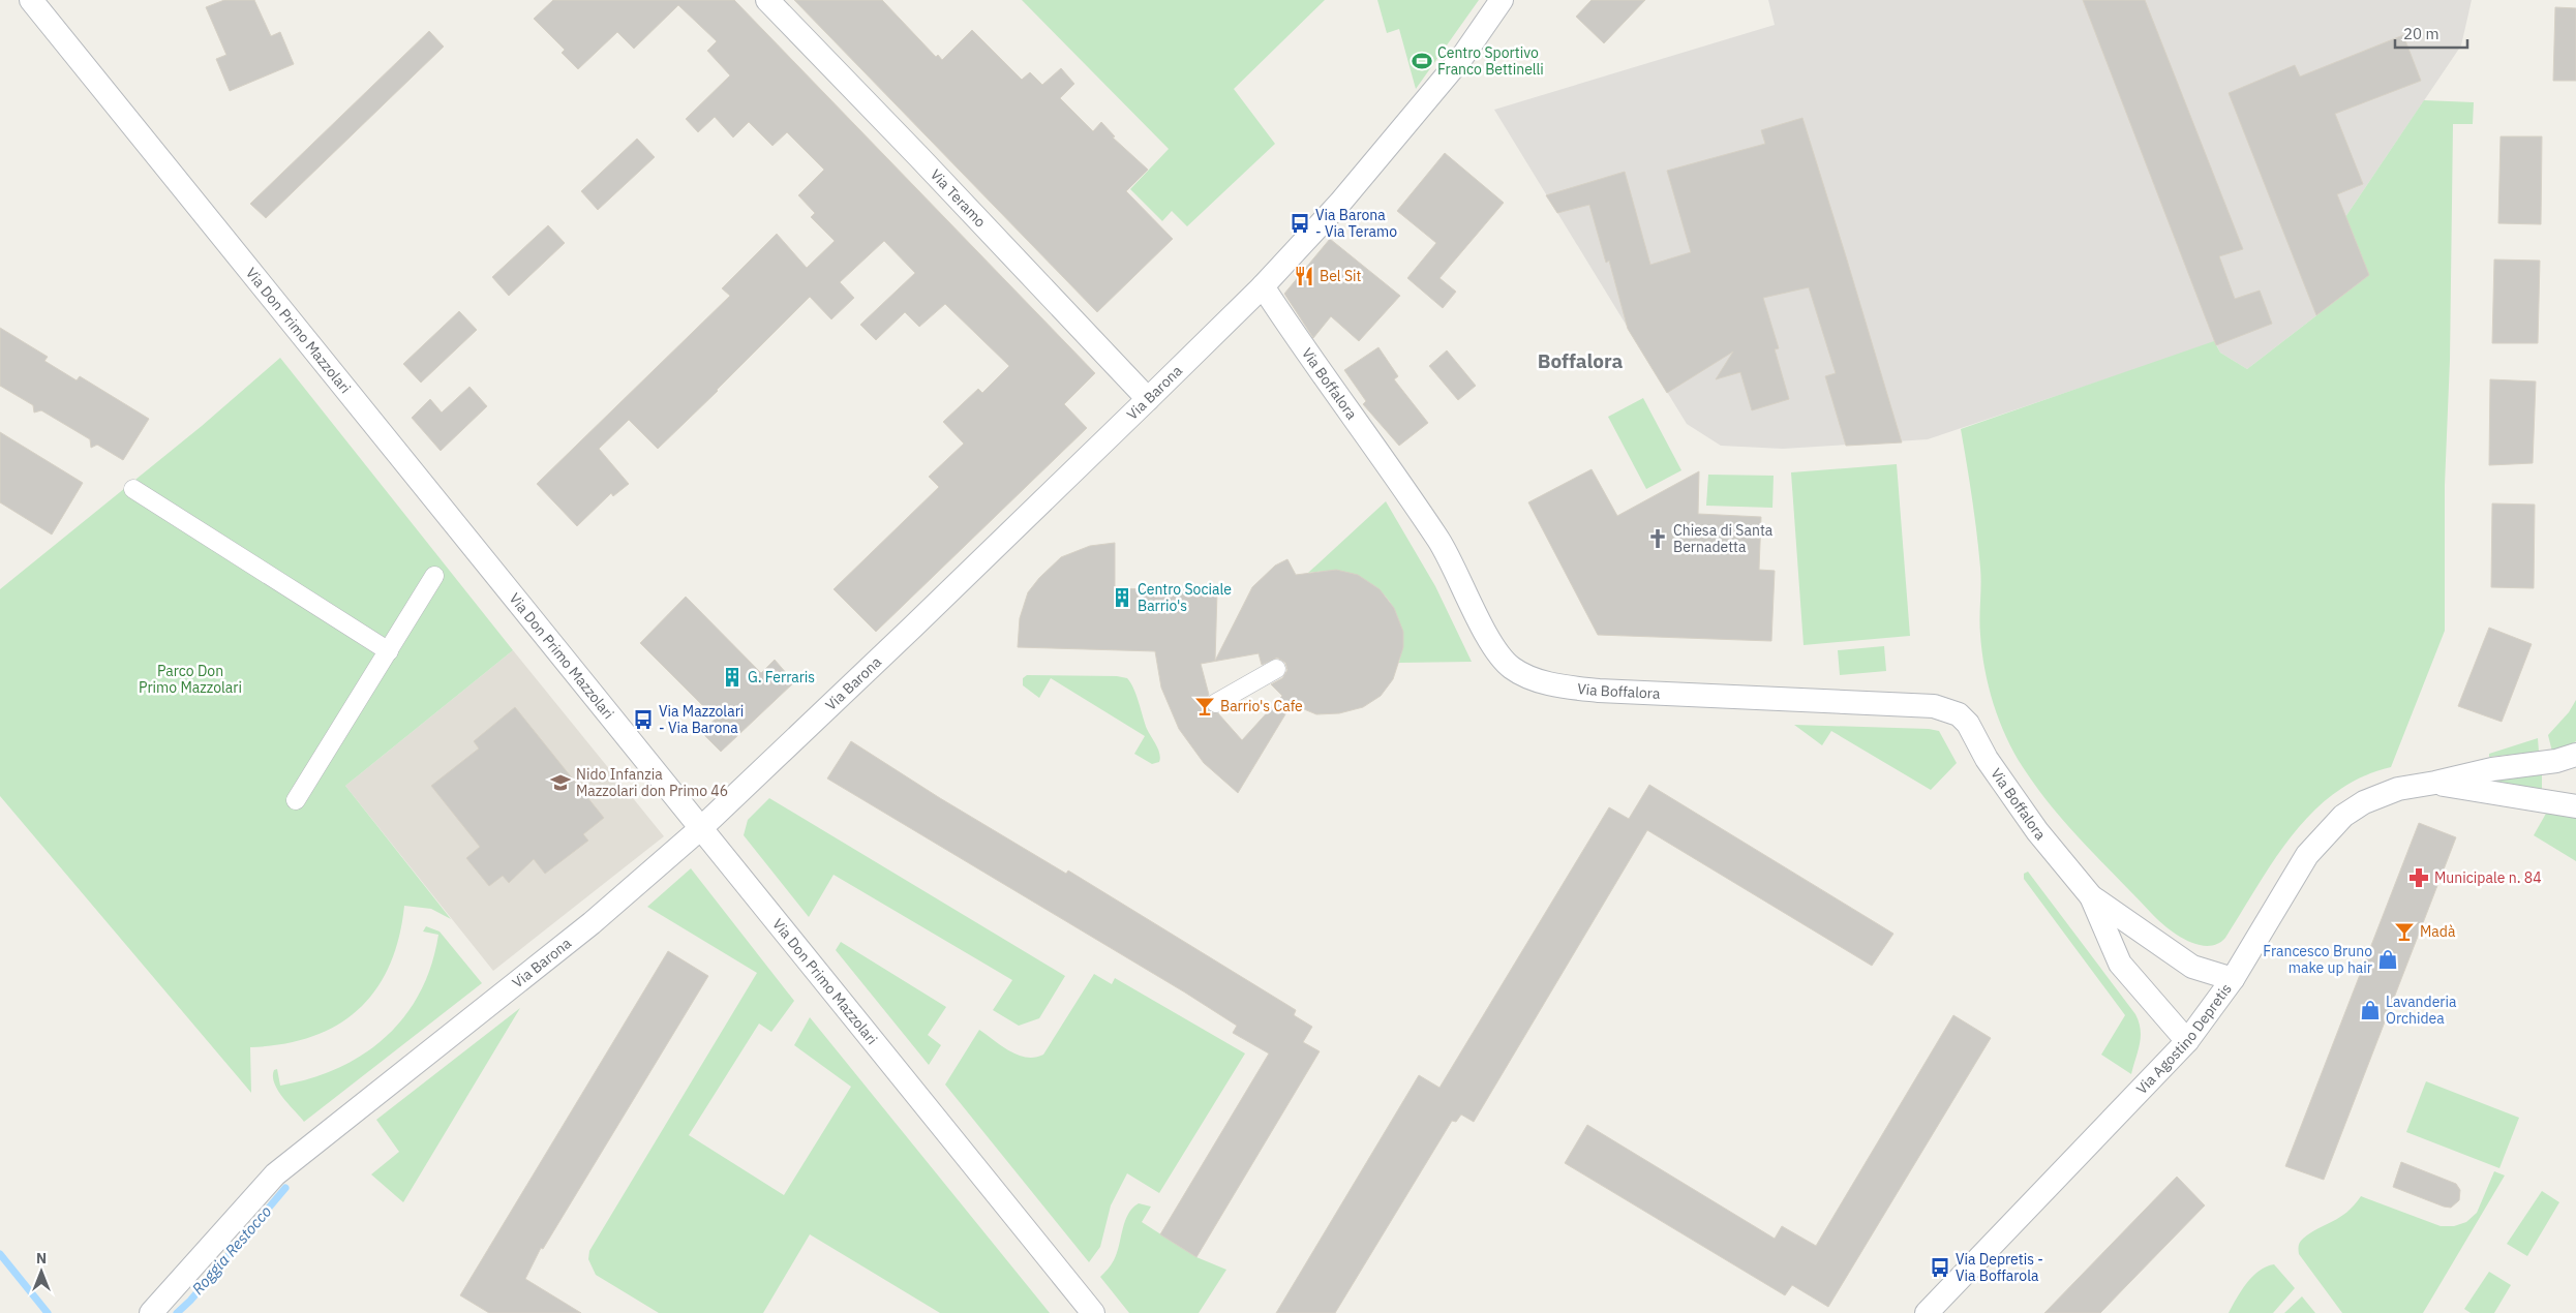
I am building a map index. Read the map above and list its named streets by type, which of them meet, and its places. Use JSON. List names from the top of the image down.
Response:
{
  "streets": {
    "street": [
      "Via Teramo",
      "Via Don Primo Mazzolari",
      "Via Boffalora",
      "Via Barona",
      "Via Agostino Depretis"
    ]
  },
  "crossings": [
    ["Via Teramo", "Via Barona"],
    ["Via Don Primo Mazzolari", "Via Barona"],
    ["Via Boffalora", "Via Barona"],
    ["Via Boffalora", "Via Agostino Depretis"]
  ],
  "districts": ["Boffalora"],
  "water": ["Roggia Restocco"],
  "parks": ["Parco Don Primo Mazzolari"],
  "places": {
    "sports": ["Centro Sportivo Franco Bettinelli"],
    "bus stop": ["Via Barona - Via Teramo", "Via Mazzolari - Via Barona", "Via Depretis - Via Boffarola"],
    "restaurant": ["Bel Sit"],
    "church": ["Chiesa di Santa Bernadetta"],
    "building": ["Centro Sociale Barrio's", "G. Ferraris"],
    "bar": ["Barrio's Cafe", "Madà"],
    "school or university": ["Nido Infanzia Mazzolari don Primo 46"],
    "pharmacy": ["Municipale n. 84"],
    "shop": ["Francesco Bruno make up hair", "Lavanderia Orchidea"]
  },
  "scale_bar": "20 m",
  "north": "top"
}
